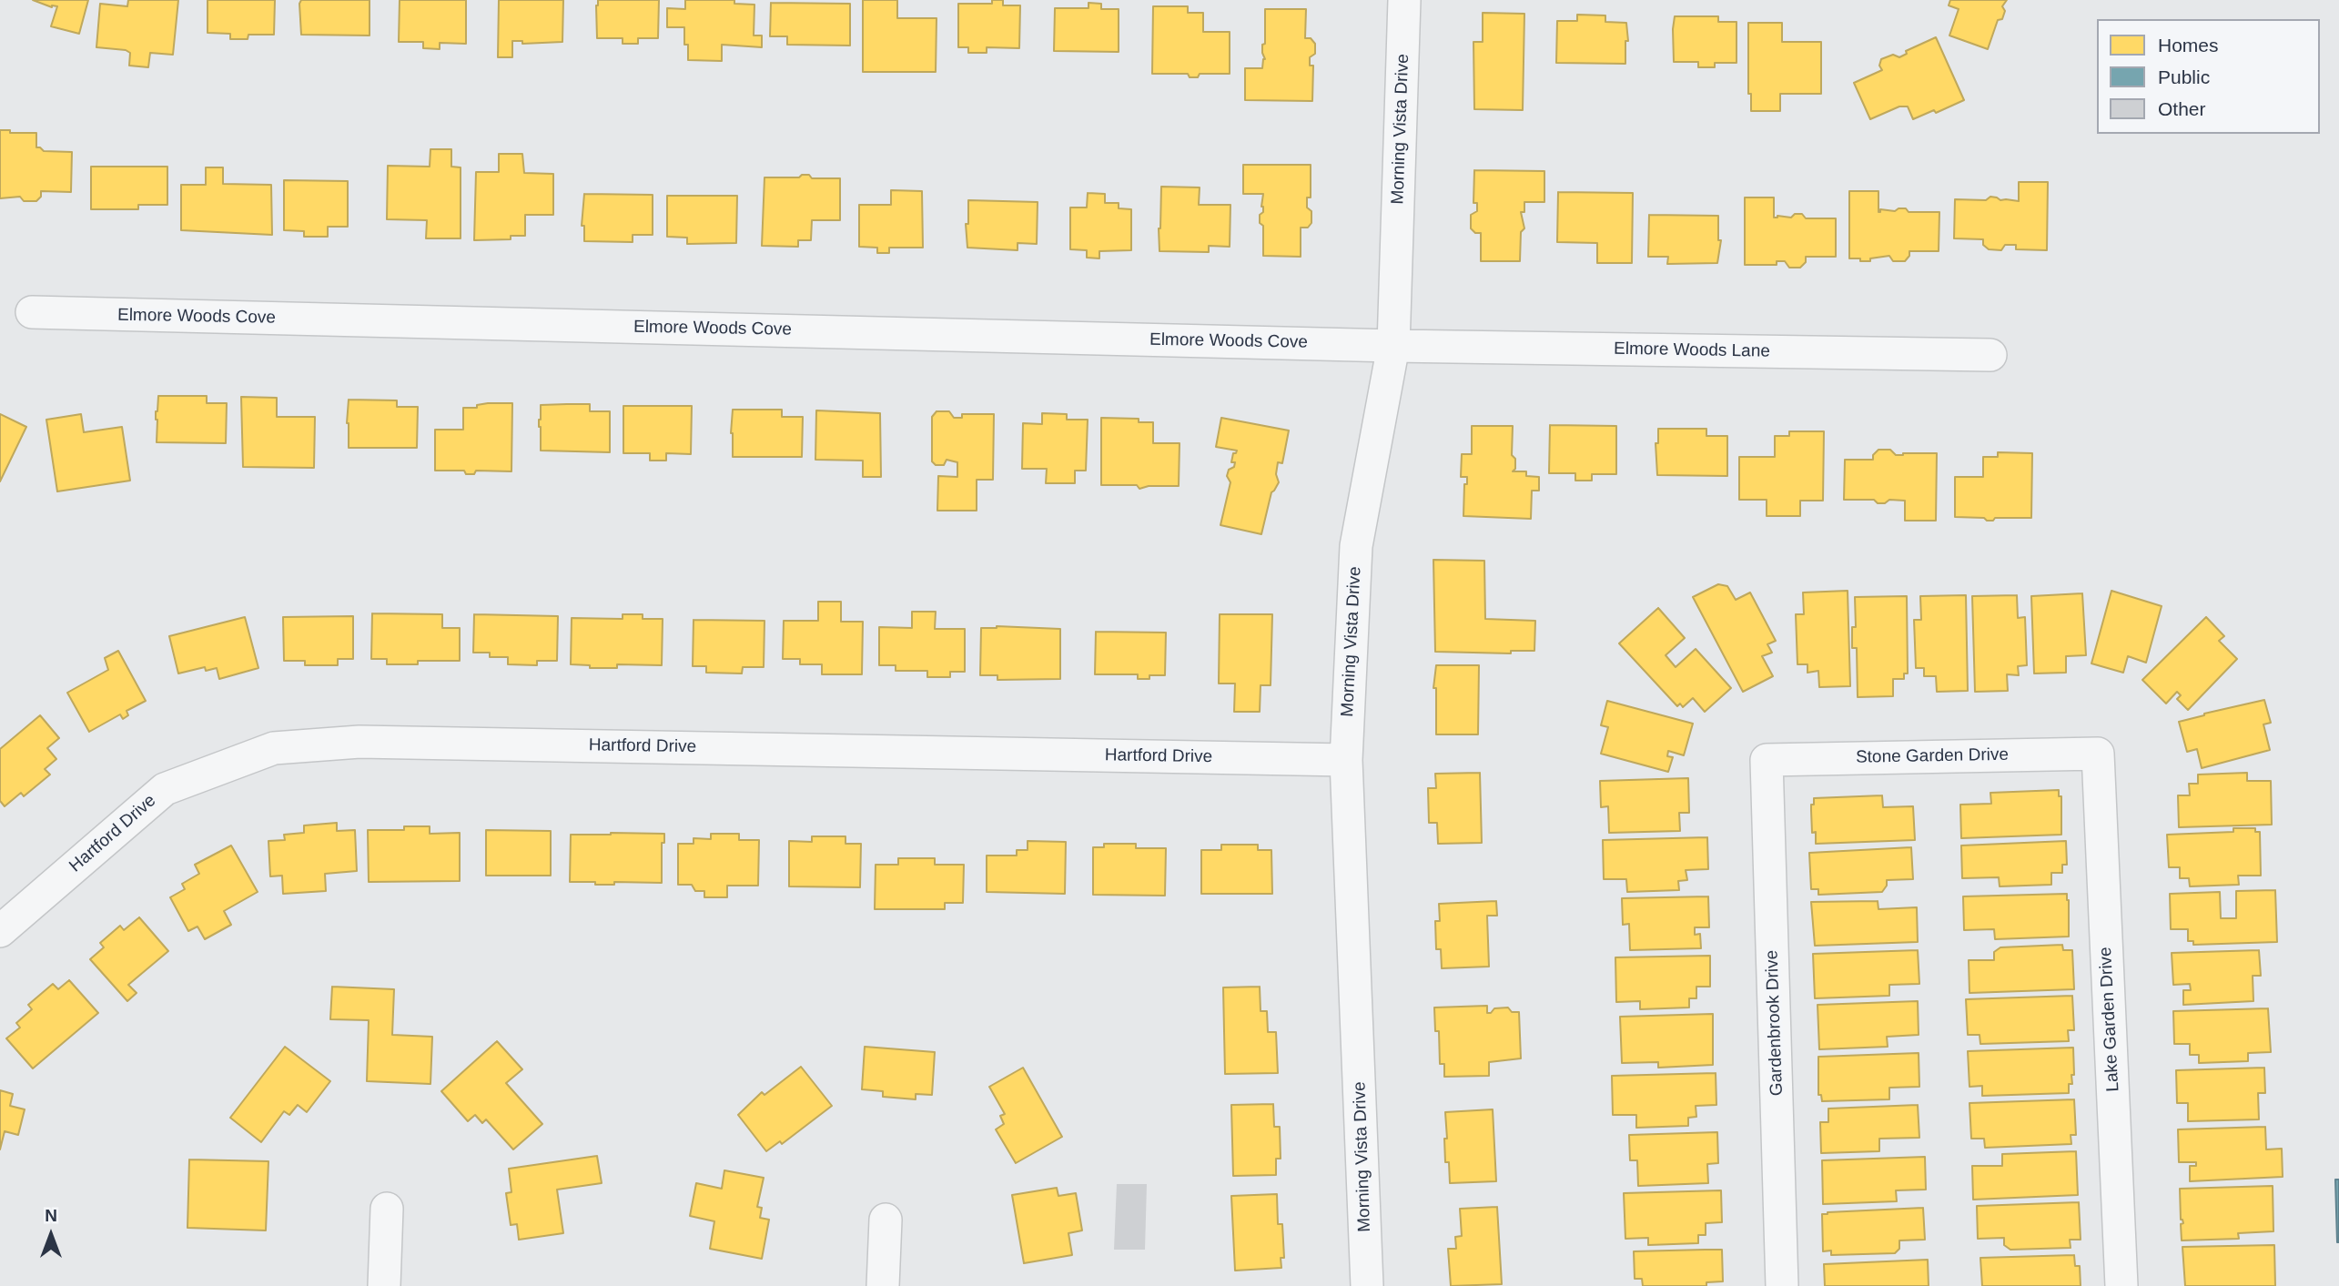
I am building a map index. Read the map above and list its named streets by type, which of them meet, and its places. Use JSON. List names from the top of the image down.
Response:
{
  "streets": {
    "street": [
      "Morning Vista Drive",
      "Elmore Woods Cove",
      "Elmore Woods Lane",
      "Hartford Drive",
      "Stone Garden Drive",
      "Lake Garden Drive",
      "Gardenbrook Drive"
    ]
  },
  "crossings": [
    ["Morning Vista Drive", "Elmore Woods Cove"],
    ["Morning Vista Drive", "Elmore Woods Lane"],
    ["Morning Vista Drive", "Hartford Drive"],
    ["Elmore Woods Cove", "Elmore Woods Lane"],
    ["Stone Garden Drive", "Lake Garden Drive"],
    ["Stone Garden Drive", "Gardenbrook Drive"]
  ],
  "legend": ["Homes", "Public", "Other"],
  "north": "top"
}
